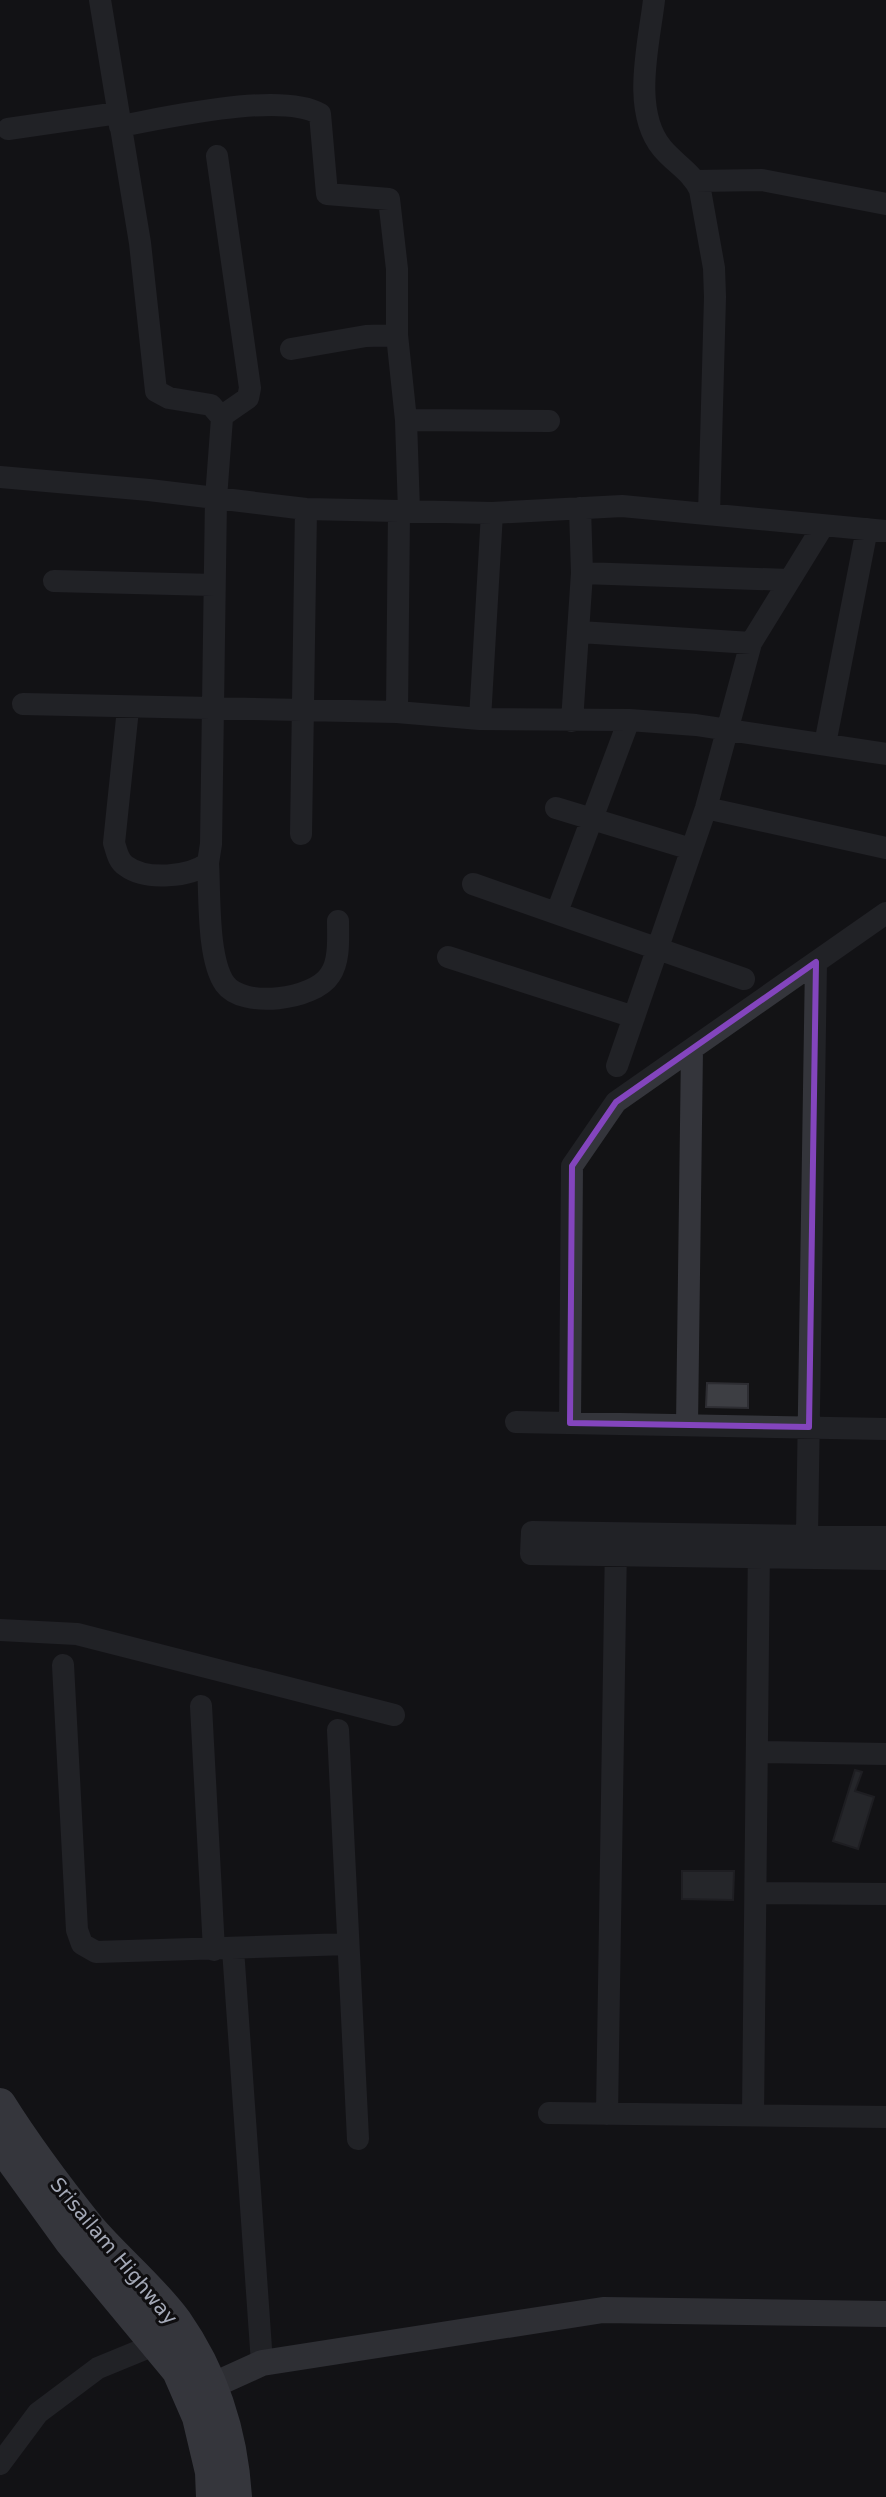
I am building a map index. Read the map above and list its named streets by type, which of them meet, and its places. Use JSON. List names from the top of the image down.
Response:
{
  "streets": {
    "highway": ["Srisailam Highway"]
  }
}
